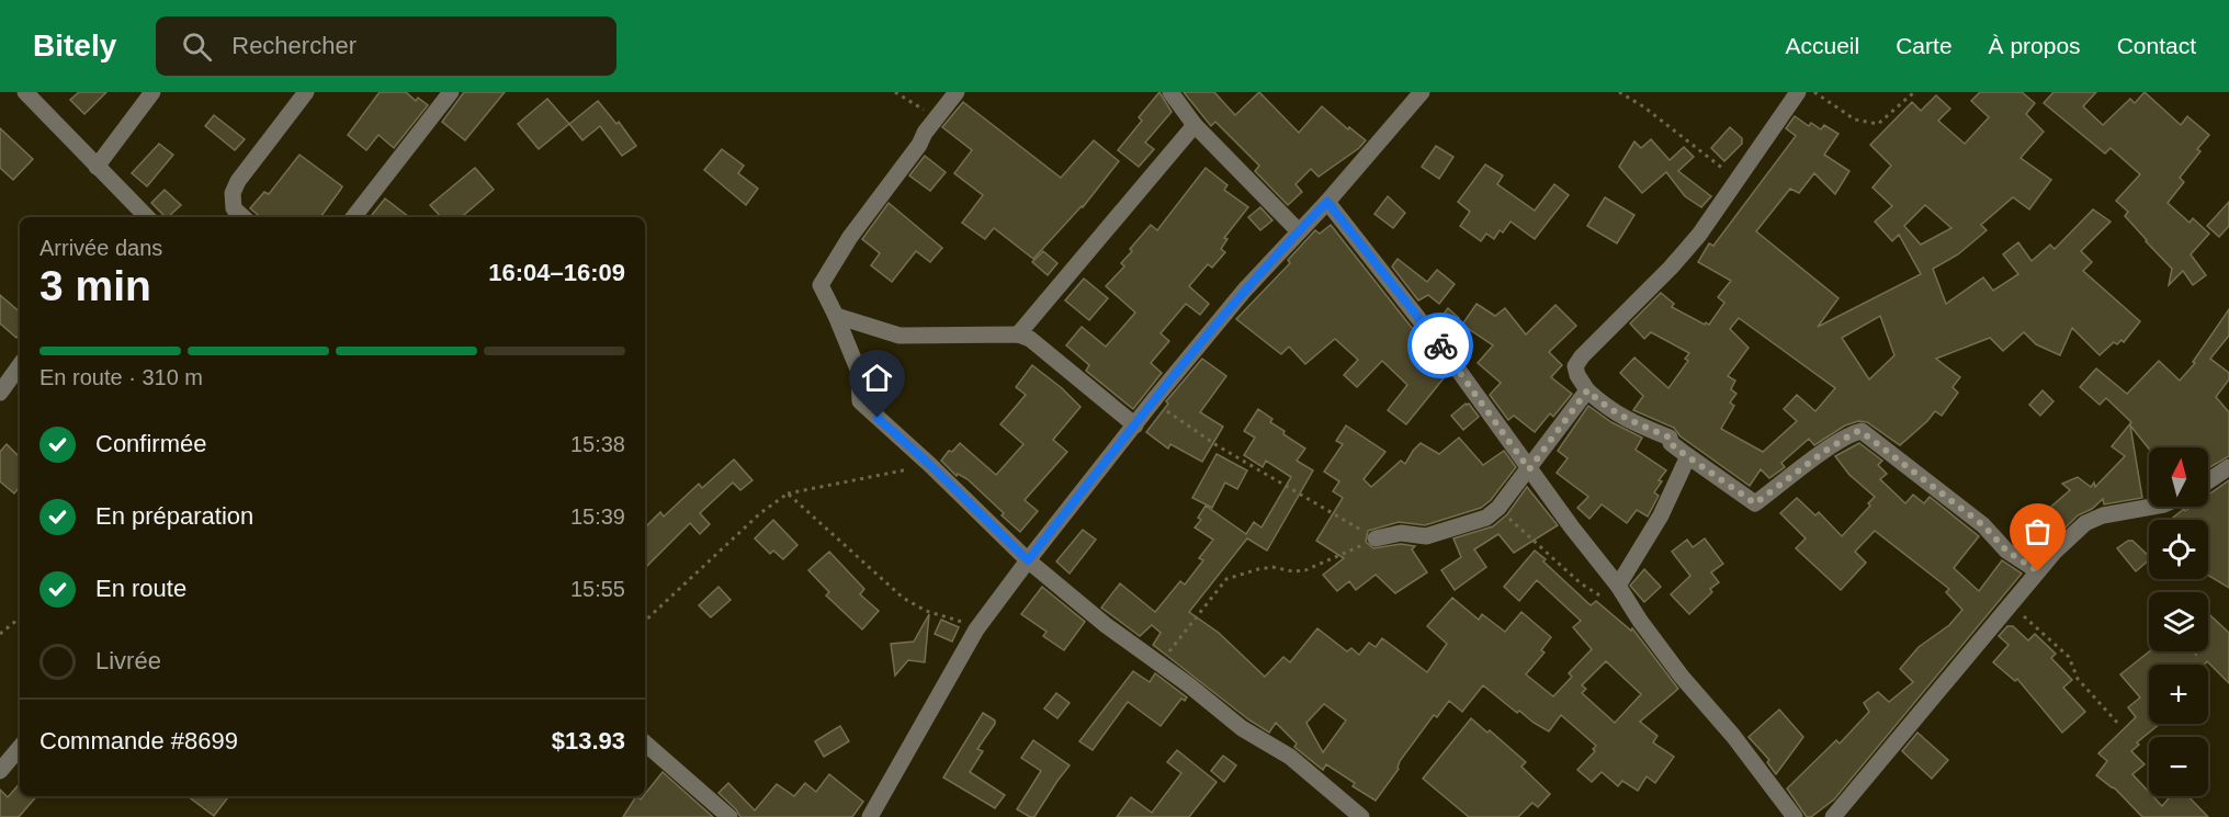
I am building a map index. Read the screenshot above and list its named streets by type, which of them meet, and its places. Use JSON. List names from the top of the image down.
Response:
{
  "north": "top",
  "page": {
    "header": "Bitely",
    "search": "Rechercher",
    "nav": [
      "Accueil",
      "Carte",
      "À propos",
      "Contact"
    ],
    "heading": ["3 min", "Arrivée dans", "16:04–16:09"],
    "panel": ["Commande #8699", "$13.93"],
    "bar": "En route · 310 m",
    "list": [
      ["Confirmée", "15:38"],
      ["En préparation", "15:39"],
      ["En route", "15:55"],
      "Livrée"
    ],
    "map_buttons": ["+", "−"]
  }
}
